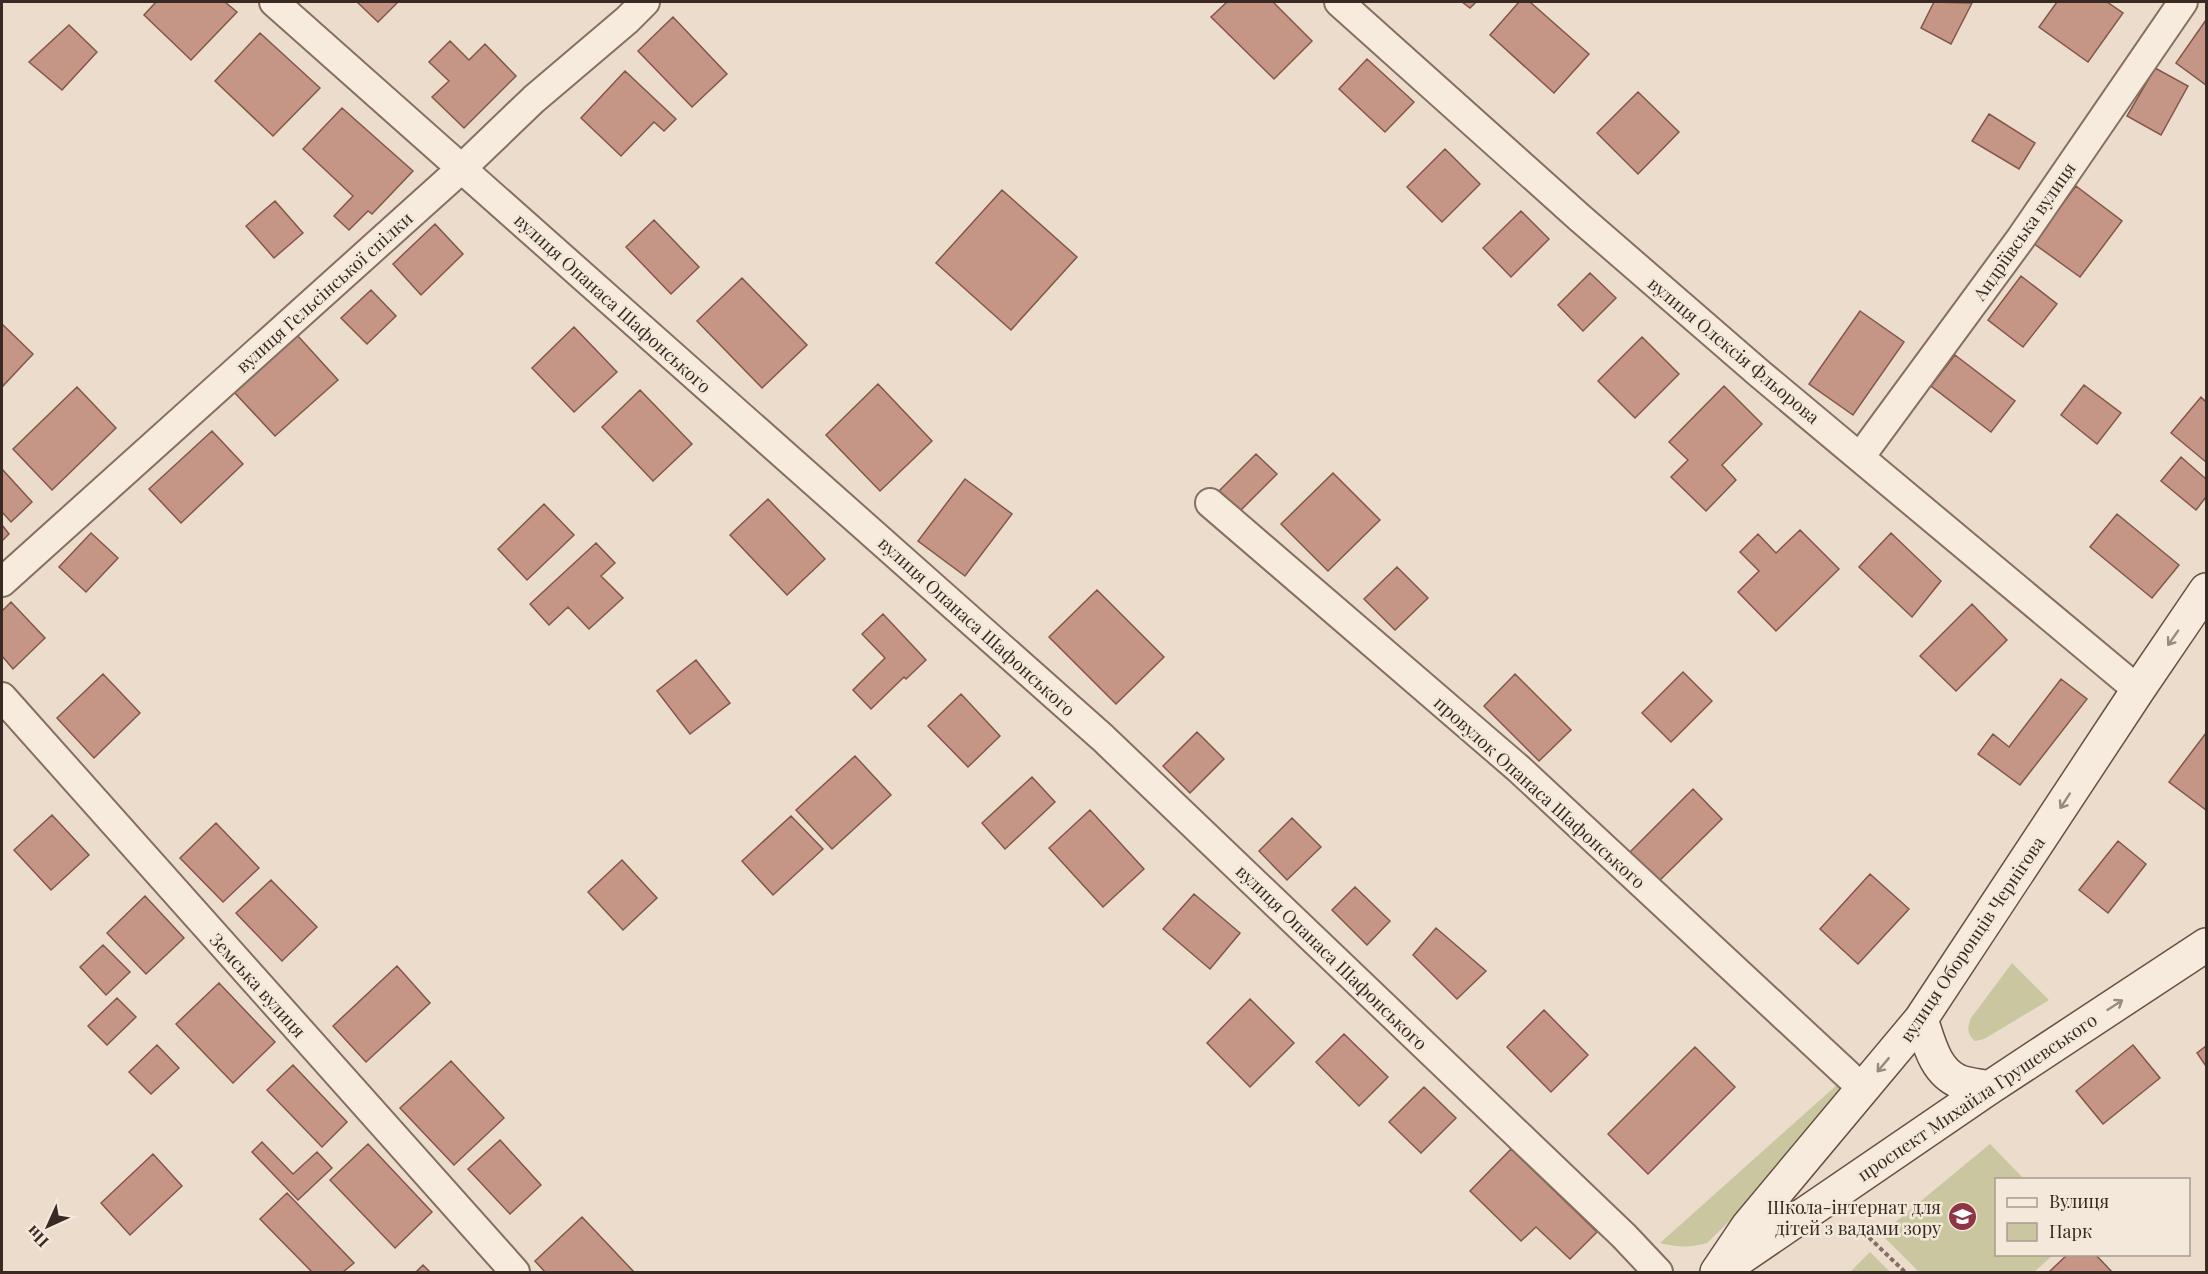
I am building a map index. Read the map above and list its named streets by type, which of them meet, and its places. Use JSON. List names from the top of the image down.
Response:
{
  "streets": {
    "main road": ["вулиця Оборонців Чернігова", "проспект Михайла Грушевського"],
    "street": [
      "Андріївська вулиця",
      "вулиця Гельсінської спілки",
      "вулиця Опанаса Шафонського",
      "вулиця Олексія Фльорова",
      "провулок Опанаса Шафонського",
      "Земська вулиця"
    ]
  },
  "crossings": [
    ["Андріївська вулиця", "вулиця Олексія Фльорова"],
    ["вулиця Гельсінської спілки", "вулиця Опанаса Шафонського"],
    ["вулиця Олексія Фльорова", "вулиця Оборонців Чернігова"],
    ["провулок Опанаса Шафонського", "вулиця Оборонців Чернігова"],
    ["вулиця Оборонців Чернігова", "проспект Михайла Грушевського"]
  ],
  "one_way": ["вулиця Оборонців Чернігова", "проспект Михайла Грушевського"],
  "places": {
    "school or university": ["Школа-інтернат для дітей з вадами зору"]
  },
  "legend": ["Вулиця", "Парк"],
  "north": "bottom left"
}
